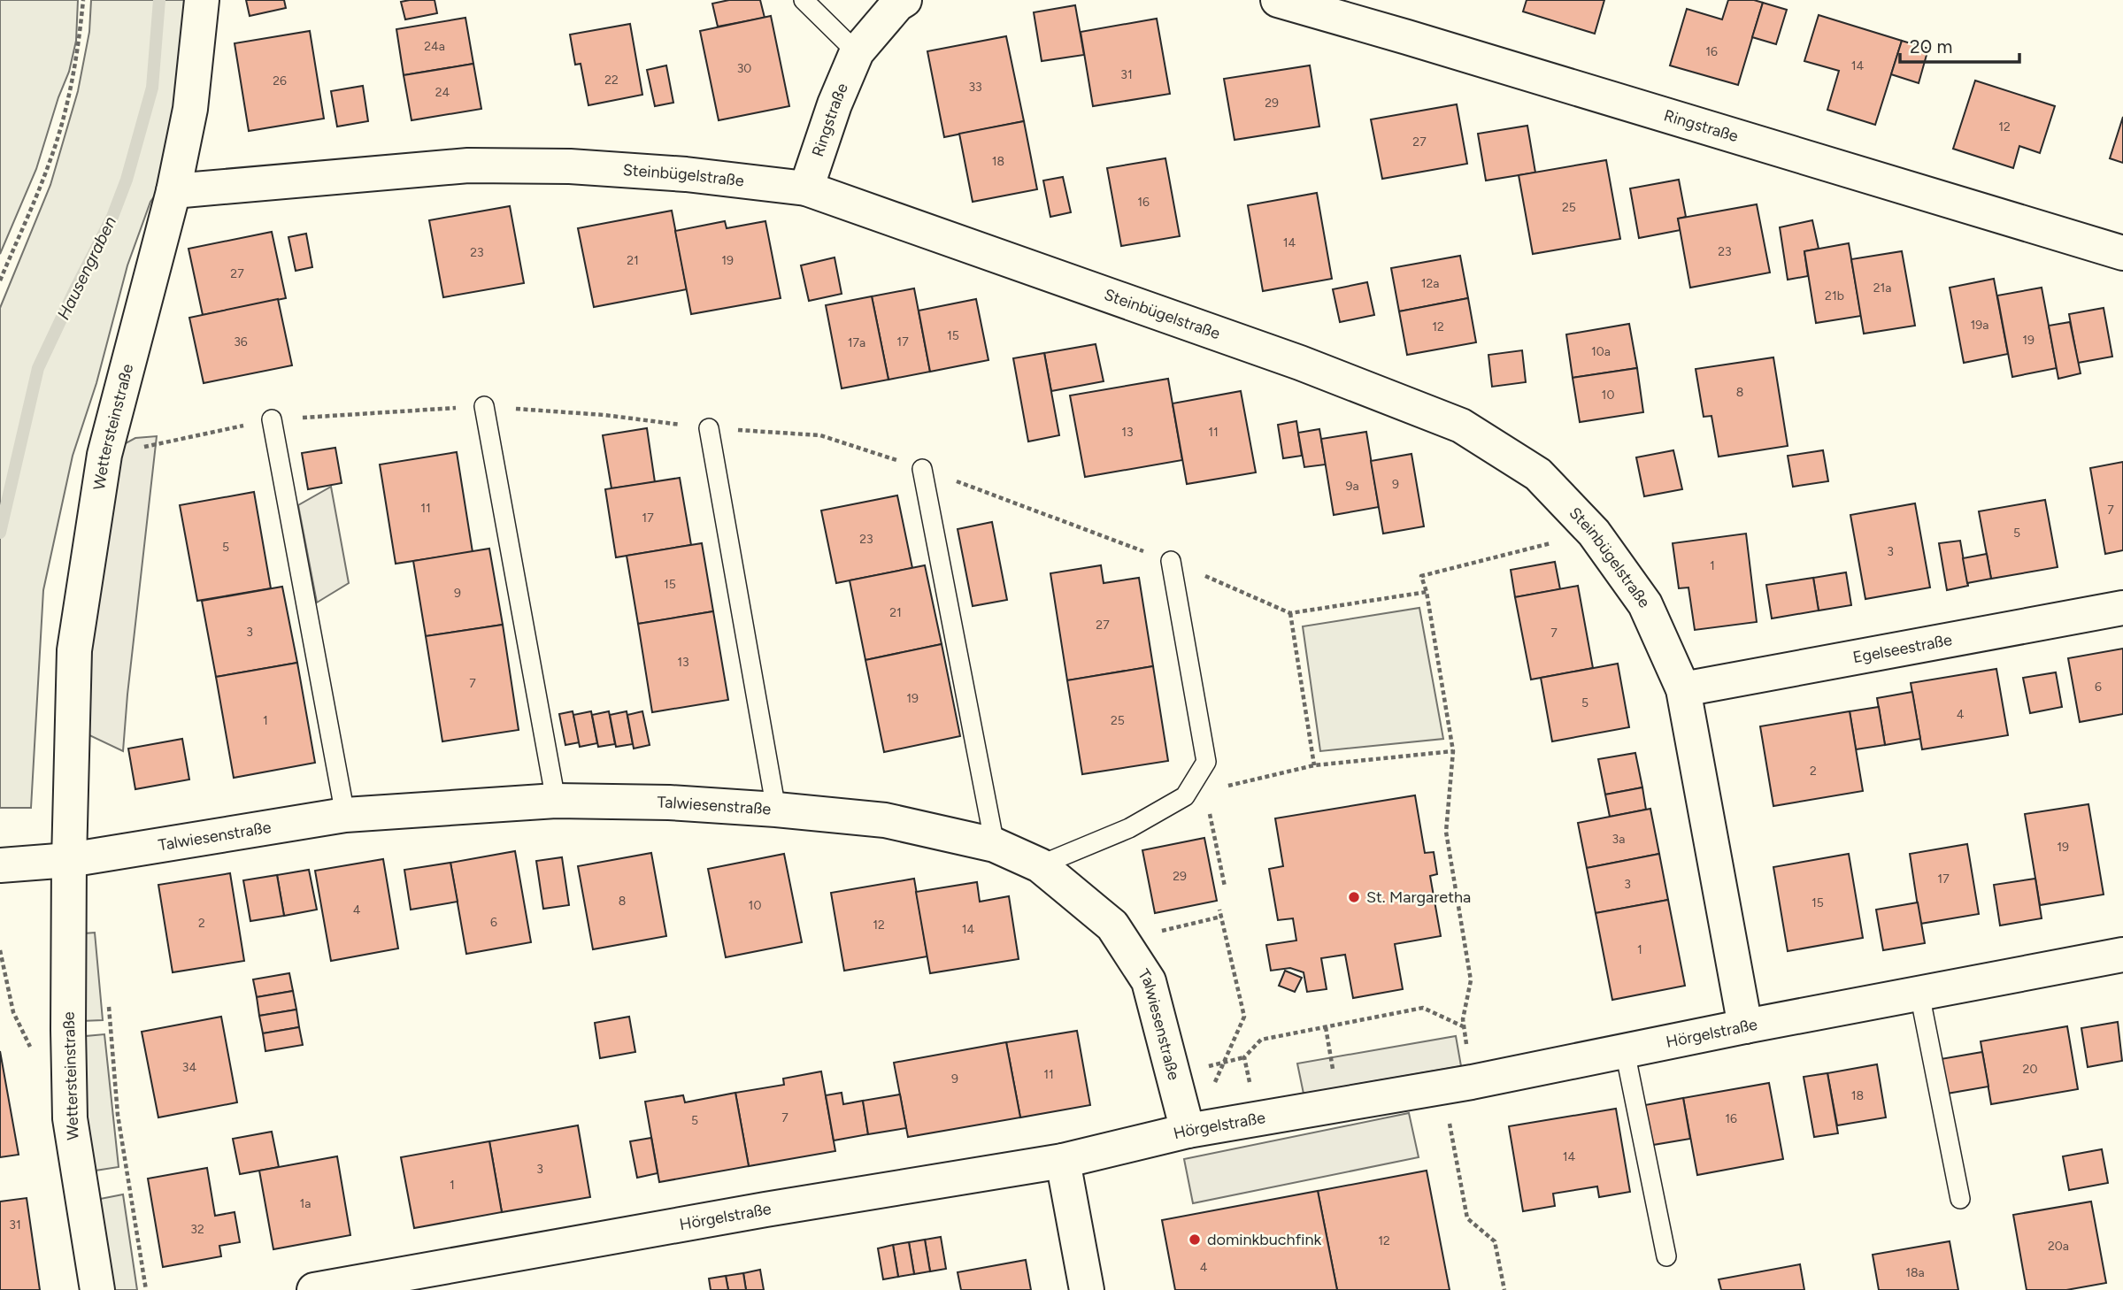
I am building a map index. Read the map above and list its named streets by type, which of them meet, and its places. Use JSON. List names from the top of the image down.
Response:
{
  "streets": {
    "street": [
      "Ringstraße",
      "Steinbügelstraße",
      "Wettersteinstraße",
      "Egelseestraße",
      "Talwiesenstraße",
      "Hörgelstraße"
    ]
  },
  "crossings": [
    ["Ringstraße", "Steinbügelstraße"],
    ["Steinbügelstraße", "Wettersteinstraße"],
    ["Steinbügelstraße", "Egelseestraße"],
    ["Steinbügelstraße", "Hörgelstraße"],
    ["Wettersteinstraße", "Talwiesenstraße"],
    ["Talwiesenstraße", "Hörgelstraße"]
  ],
  "water": ["Hausengraben"],
  "places": ["St. Margaretha", "dominkbuchfink"],
  "house_numbers": [
    "24a",
    "16",
    "14",
    "30",
    "31",
    "22",
    "26",
    "33",
    "24",
    "29",
    "12",
    "27",
    "18",
    "16",
    "25",
    "14",
    "23",
    "23",
    "21",
    "19",
    "27",
    "12a",
    "21a",
    "21b",
    "19a",
    "12",
    "15",
    "19",
    "36",
    "17",
    "17a",
    "10a",
    "8",
    "10",
    "13",
    "11",
    "9",
    "9a",
    "11",
    "7",
    "17",
    "5",
    "23",
    "5",
    "3",
    "1",
    "15",
    "9",
    "21",
    "27",
    "3",
    "7",
    "13",
    "7",
    "6",
    "19",
    "5",
    "4",
    "1",
    "25",
    "2",
    "3a",
    "19",
    "29",
    "17",
    "3",
    "8",
    "15",
    "10",
    "4",
    "6",
    "2",
    "12",
    "14",
    "1",
    "34",
    "20",
    "11",
    "9",
    "18",
    "7",
    "16",
    "5",
    "14",
    "3",
    "1",
    "1a",
    "31",
    "32",
    "12",
    "20a",
    "4",
    "18a"
  ],
  "scale_bar": "20 m"
}
